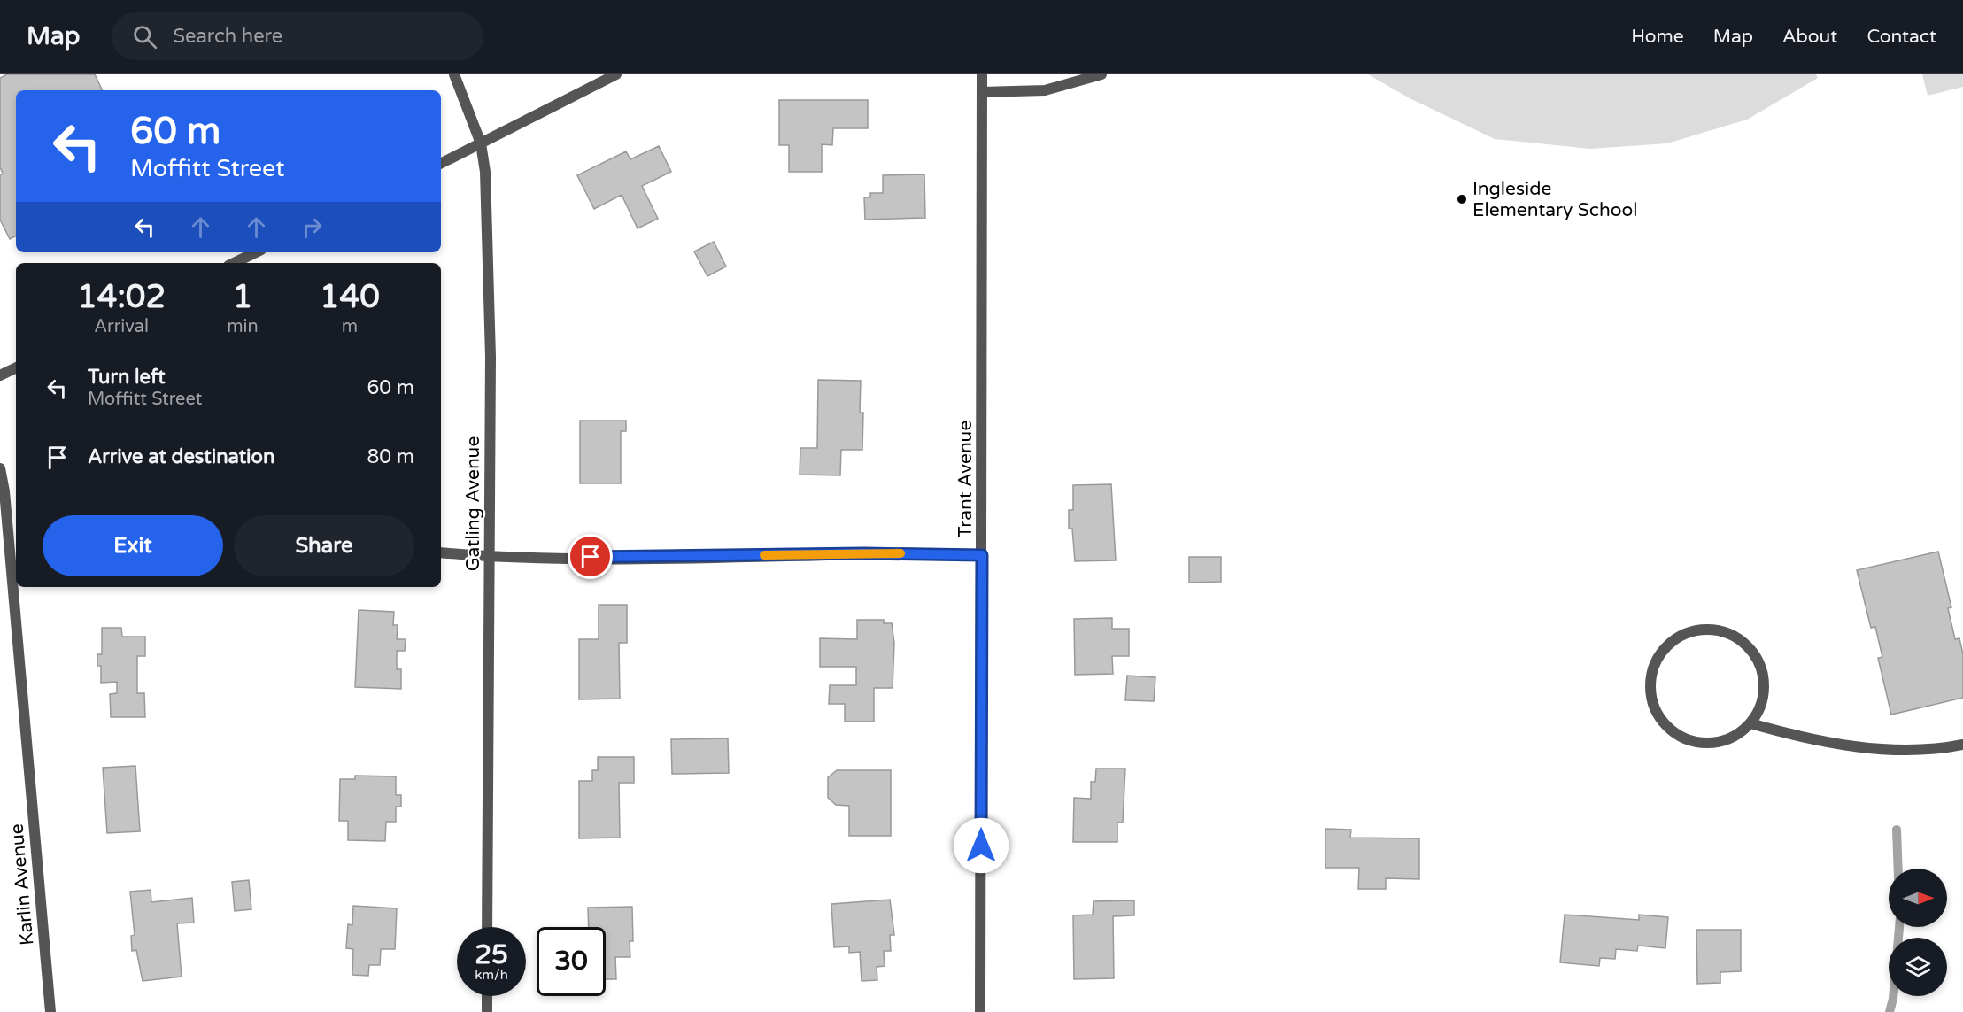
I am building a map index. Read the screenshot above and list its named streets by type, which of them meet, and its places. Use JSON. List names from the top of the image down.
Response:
{
  "streets": {
    "street": ["Trant Avenue", "Gatling Avenue", "Karlin Avenue"]
  },
  "places": ["Ingleside Elementary School"],
  "north": "right",
  "page": {
    "header": "Map",
    "search": "Search here",
    "nav": [
      "Home",
      "Map",
      "About",
      "Contact"
    ],
    "turn": ["60 m", "Moffitt Street"],
    "eta": [
      "14:02",
      "Arrival",
      "1",
      "min",
      "140",
      "m"
    ],
    "list": [
      {
        "name": "Turn left",
        "note": "Moffitt Street",
        "value": "60 m"
      },
      {
        "name": "Arrive at destination",
        "value": "80 m"
      }
    ],
    "buttons": ["Exit", "Share"],
    "speed": "25 km/h",
    "limit": "30"
  }
}
